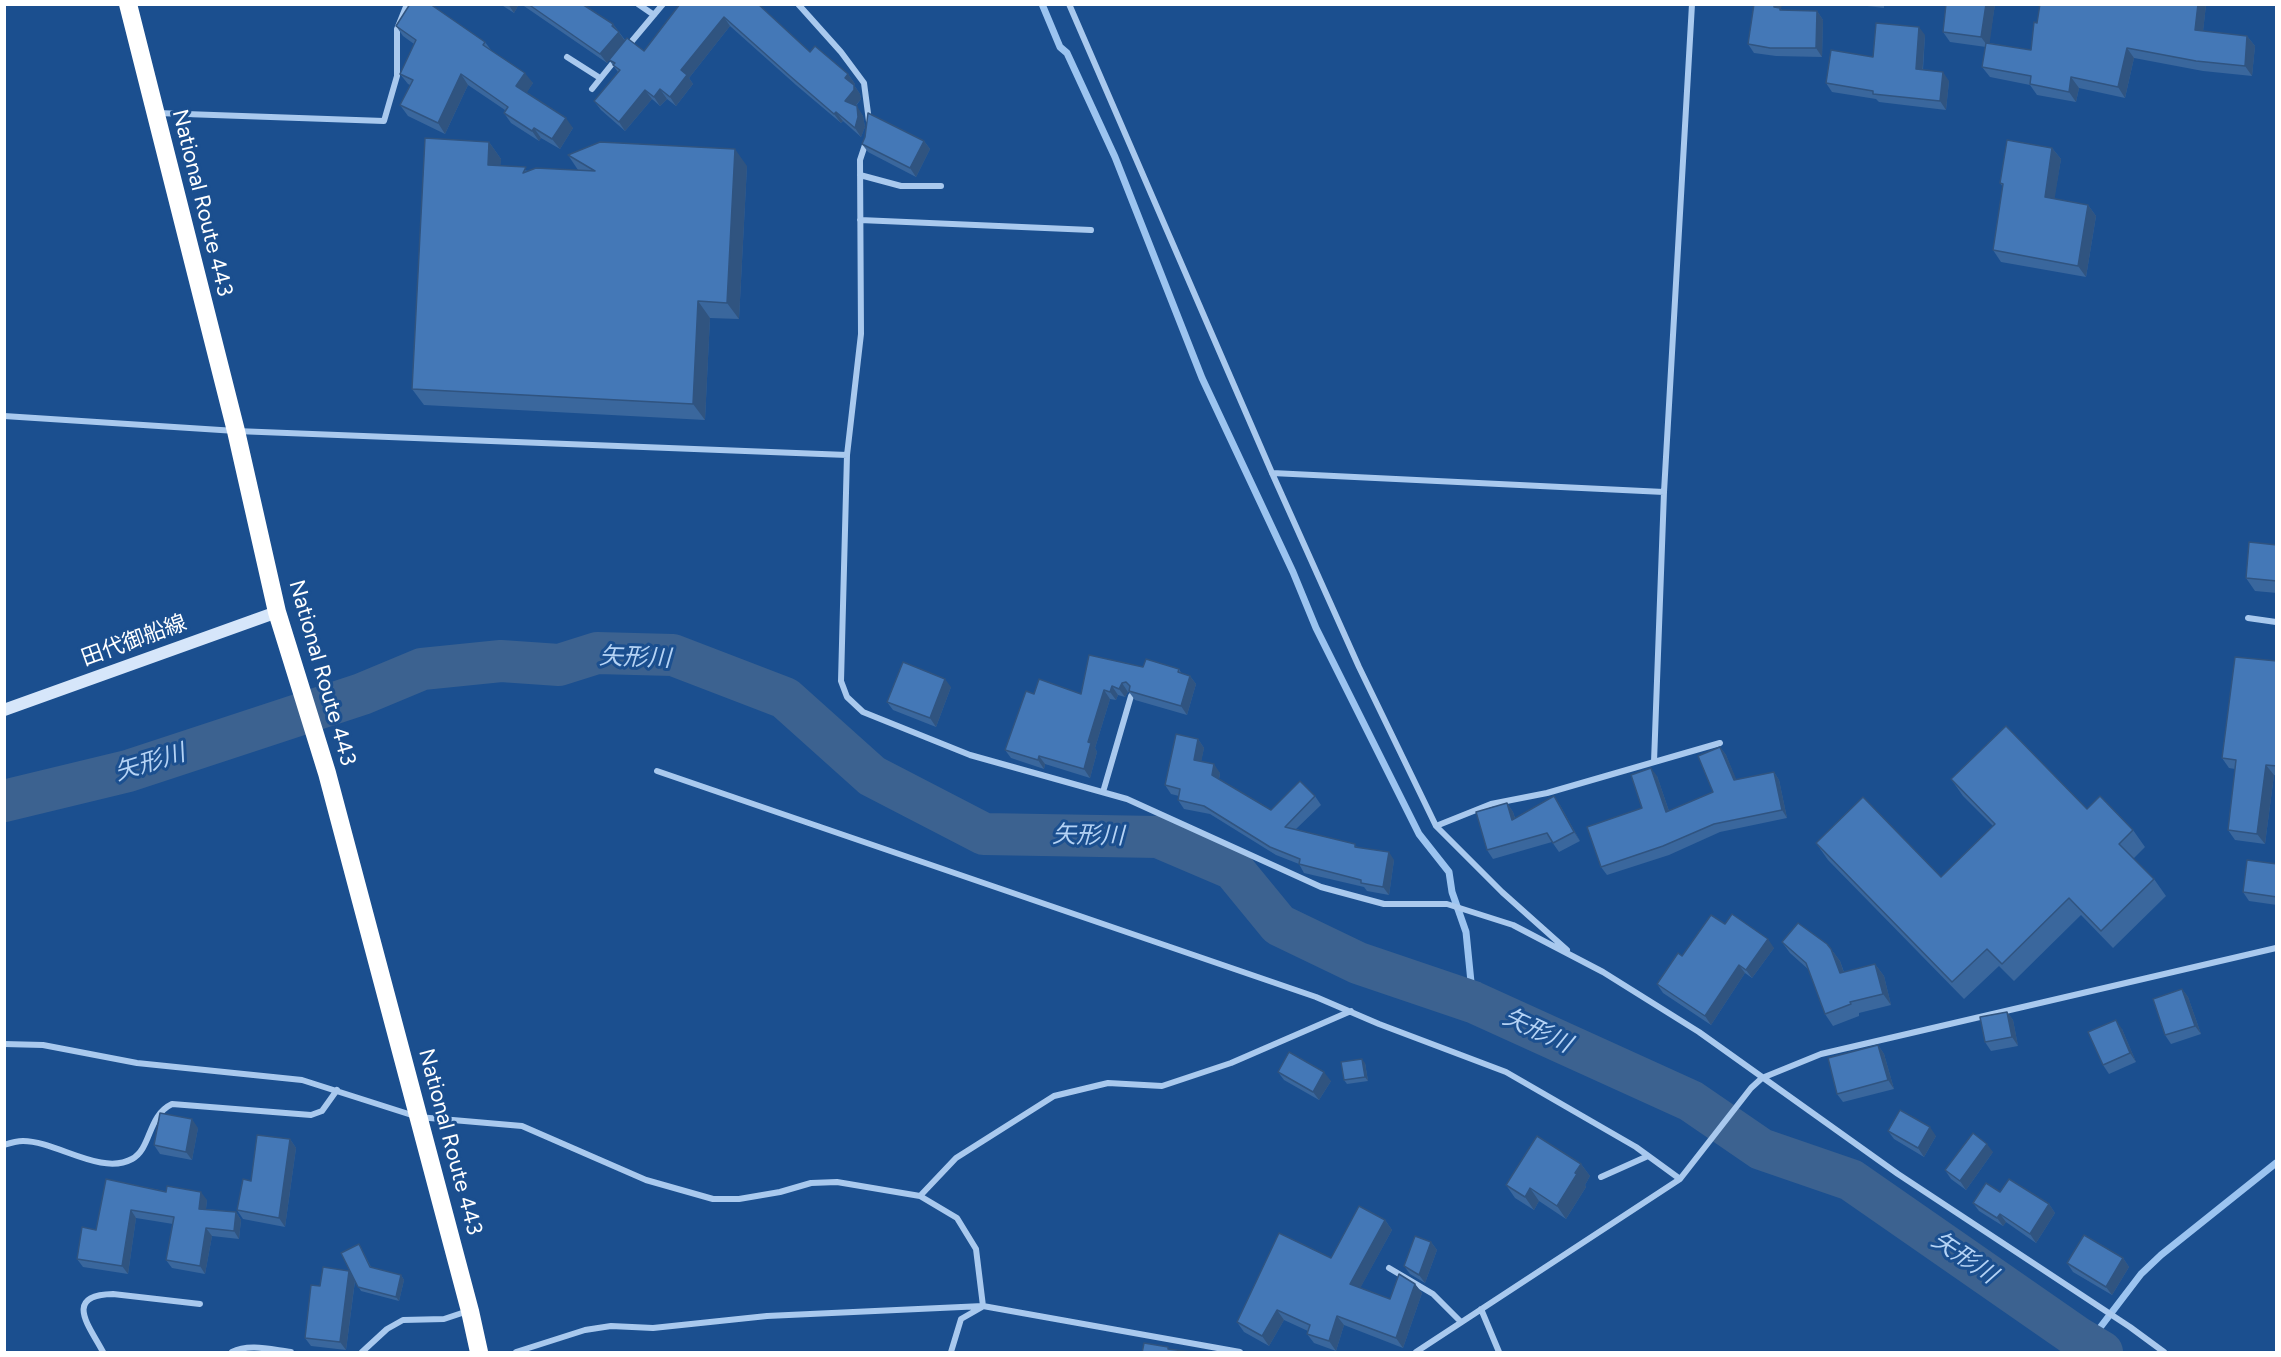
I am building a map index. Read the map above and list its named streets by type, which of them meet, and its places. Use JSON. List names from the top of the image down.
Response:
{
  "streets": {
    "highway": ["National Route 443"],
    "main road": ["田代御船線"]
  },
  "crossings": [
    ["National Route 443", "田代御船線"]
  ],
  "water": ["矢形川"]
}
